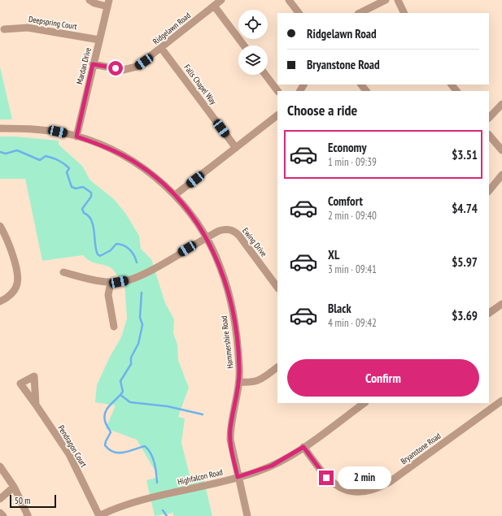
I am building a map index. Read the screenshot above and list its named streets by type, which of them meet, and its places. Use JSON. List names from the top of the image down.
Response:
{
  "streets": {
    "street": [
      "Deepspring Court",
      "Ridgelawn Road",
      "Mardan Drive",
      "Falls Chapel Way",
      "Ewing Drive",
      "Hammershire Road",
      "Pendragon Court",
      "Bryanstone Road",
      "Highfalcon Road"
    ]
  },
  "crossings": [
    ["Deepspring Court", "Mardan Drive"],
    ["Ridgelawn Road", "Mardan Drive"],
    ["Ridgelawn Road", "Falls Chapel Way"],
    ["Mardan Drive", "Hammershire Road"],
    ["Ewing Drive", "Hammershire Road"],
    ["Hammershire Road", "Highfalcon Road"],
    ["Pendragon Court", "Highfalcon Road"],
    ["Bryanstone Road", "Highfalcon Road"]
  ],
  "scale_bar": "50 m",
  "page": {
    "banner": ["Ridgelawn Road", "Bryanstone Road"],
    "heading": "Choose a ride",
    "list": [
      {
        "name": "Economy",
        "note": "1 min · 09:39",
        "value": "$3.51"
      },
      {
        "name": "Comfort",
        "note": "2 min · 09:40",
        "value": "$4.74"
      },
      {
        "name": "XL",
        "note": "3 min · 09:41",
        "value": "$5.97"
      },
      {
        "name": "Black",
        "note": "4 min · 09:42",
        "value": "$3.69"
      }
    ],
    "buttons": "Confirm",
    "bubble": "2 min",
    "scale": "50 m"
  }
}
